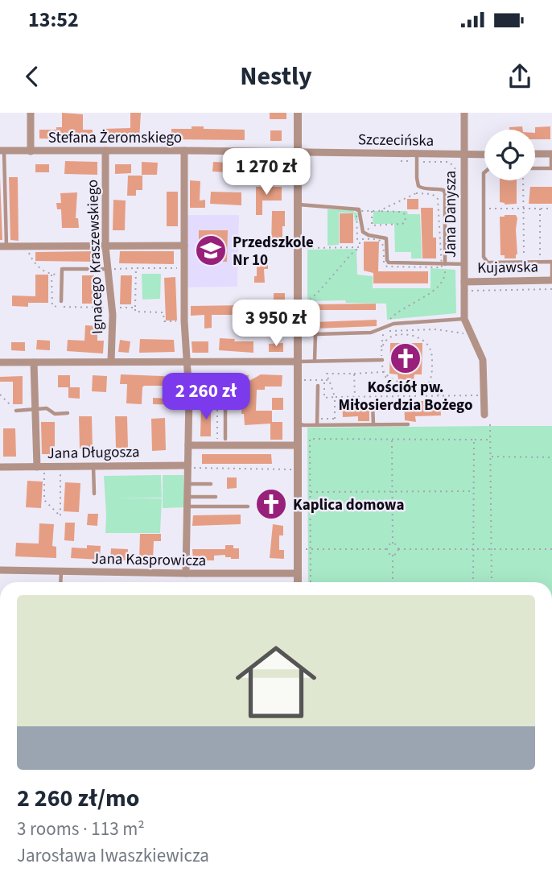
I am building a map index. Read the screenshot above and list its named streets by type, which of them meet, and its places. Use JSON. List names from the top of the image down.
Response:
{
  "streets": {
    "street": [
      "Stefana Żeromskiego",
      "Szczecińska",
      "Jana Danysza",
      "Ignacego Kraszewskiego",
      "Kujawska",
      "Jana Długosza",
      "Jana Kasprowicza"
    ]
  },
  "crossings": [
    ["Stefana Żeromskiego", "Szczecińska"],
    ["Stefana Żeromskiego", "Ignacego Kraszewskiego"],
    ["Szczecińska", "Jana Danysza"],
    ["Jana Danysza", "Kujawska"]
  ],
  "places": {
    "school or university": ["Przedszkole Nr 10"],
    "church": ["Kościół pw. Miłosierdzia Bożego", "Kaplica domowa"]
  },
  "page": {
    "status": "13:52",
    "header": "Nestly",
    "price": ["1 270 zł", "3 950 zł", "2 260 zł"],
    "list": [
      {
        "name": "2 260 zł/mo",
        "note": "3 rooms · 113 m² · Jarosława Iwaszkiewicza"
      }
    ]
  }
}
